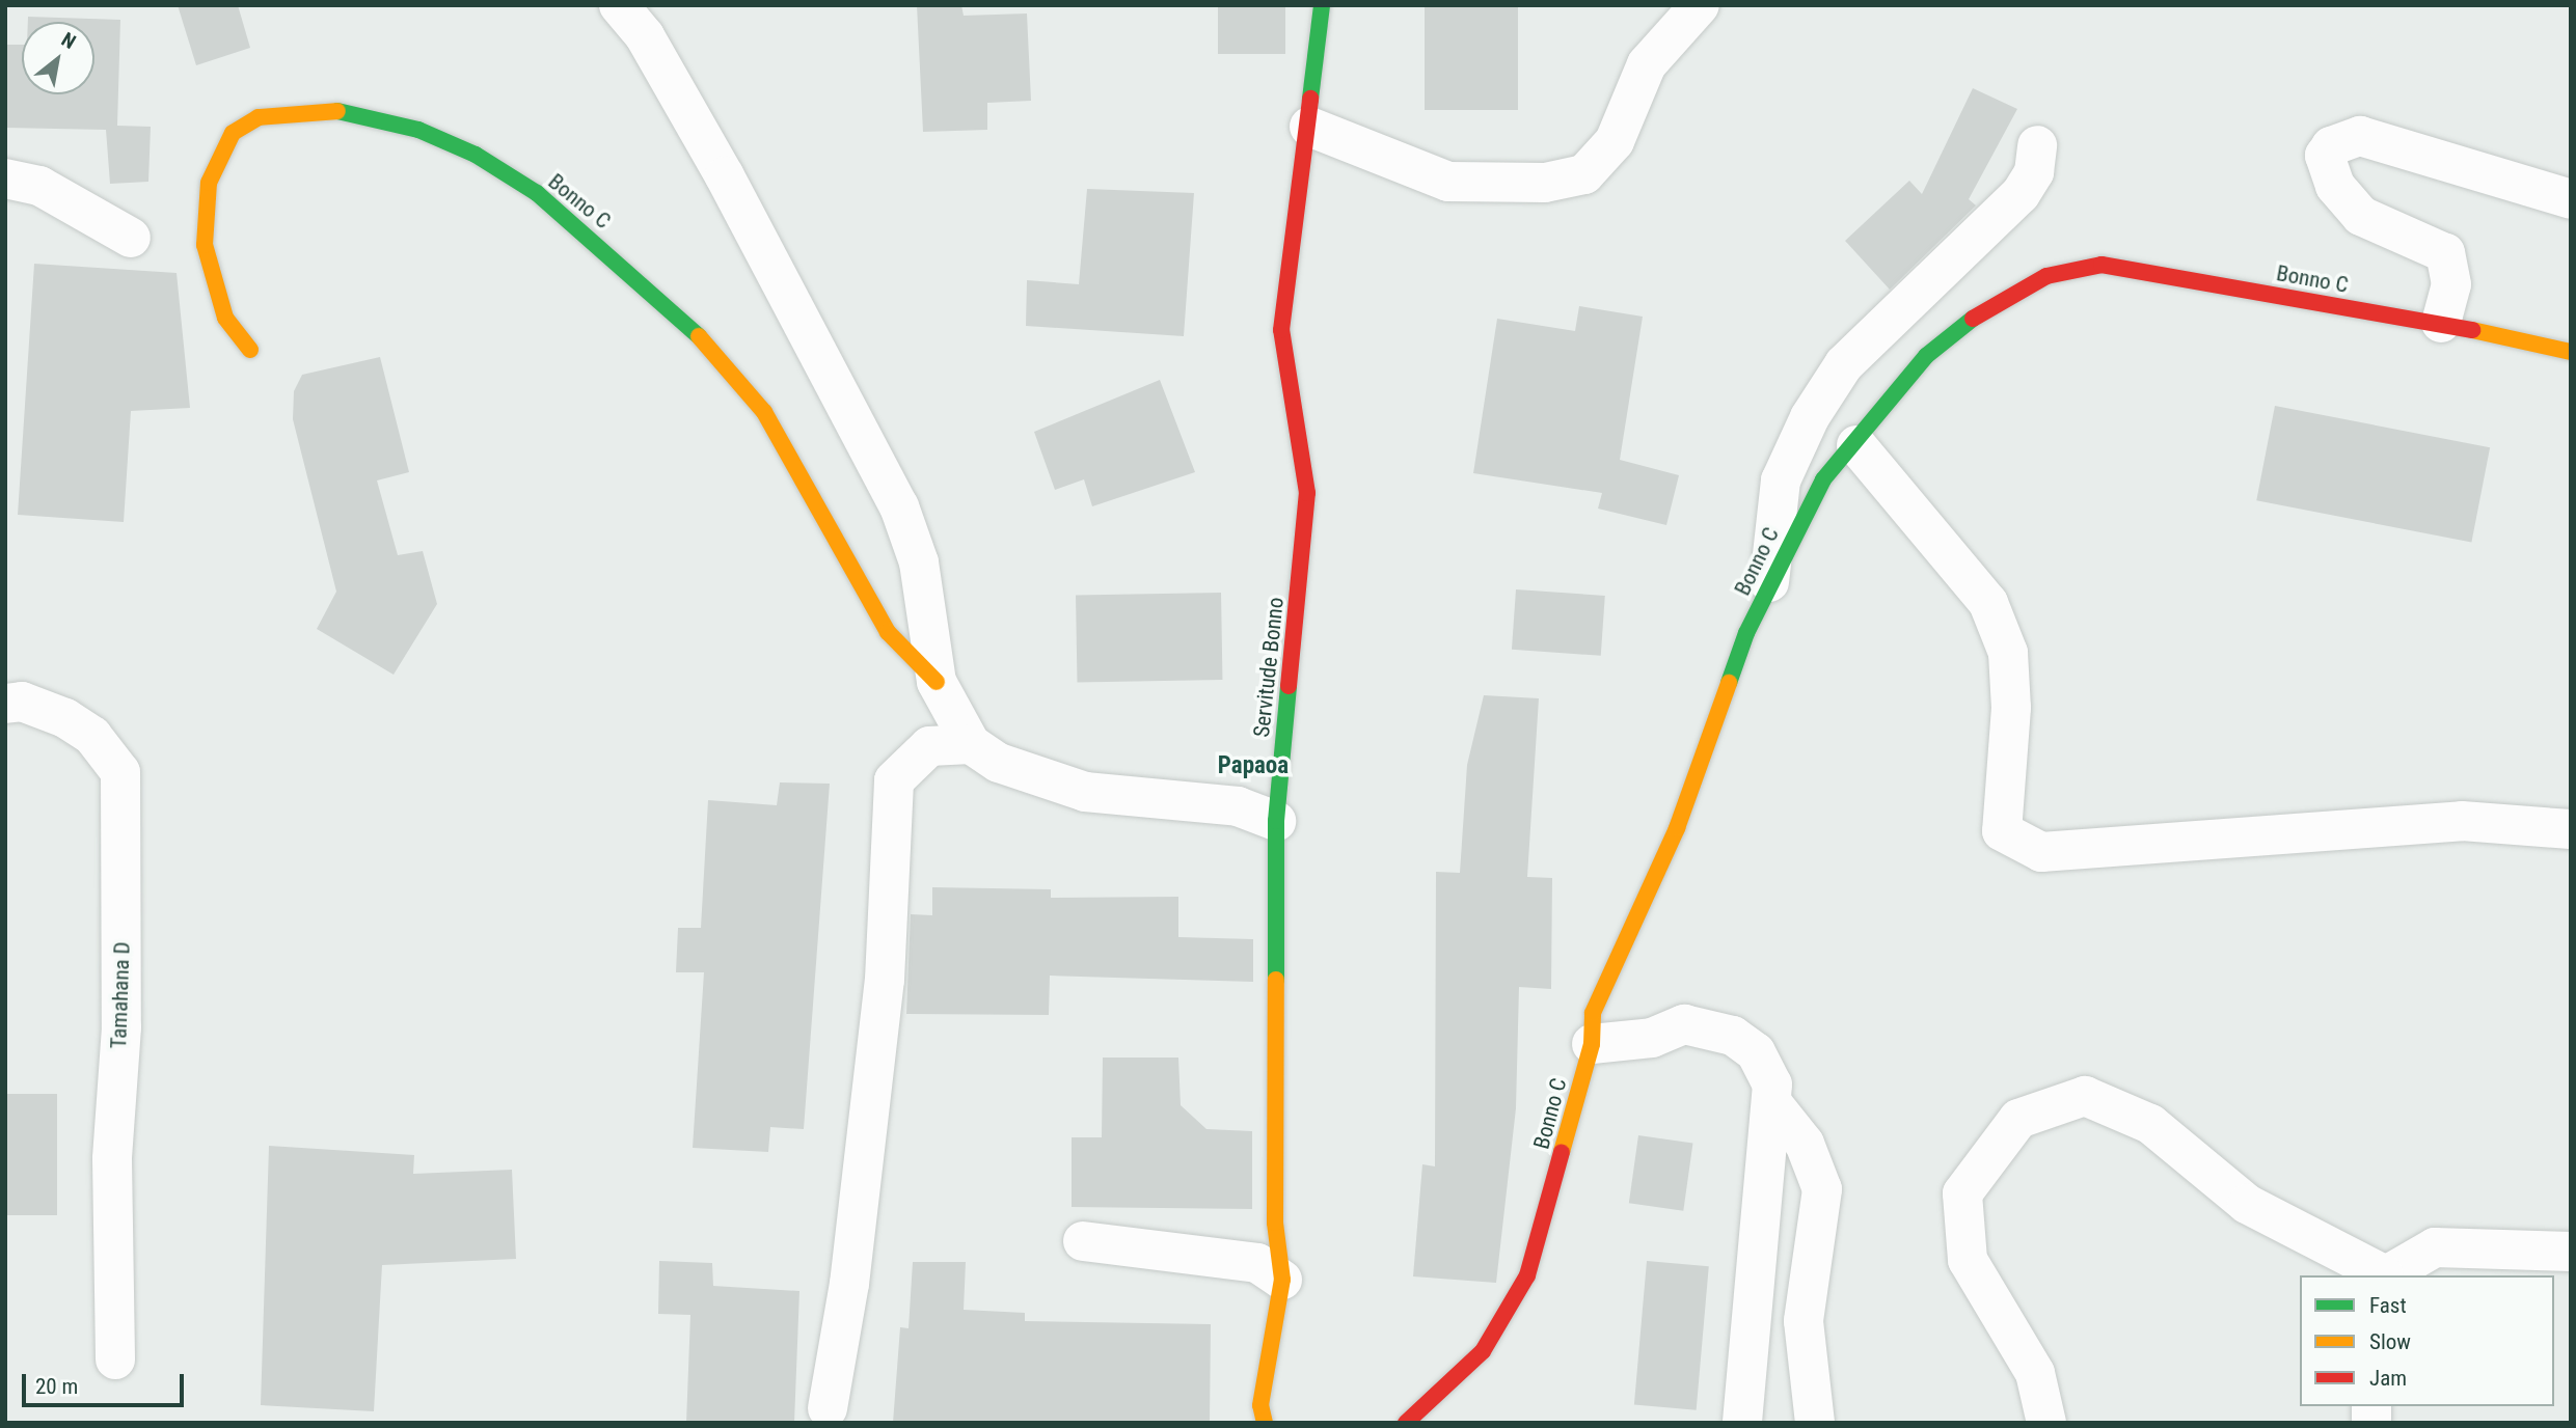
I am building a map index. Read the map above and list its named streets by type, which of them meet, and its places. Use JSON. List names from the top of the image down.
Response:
{
  "streets": {
    "street": ["Bonno C", "Servitude Bonno", "Tamahana D"]
  },
  "districts": ["Papaoa"],
  "legend": ["Fast", "Slow", "Jam"],
  "scale_bar": "20 m",
  "north": "top right"
}
